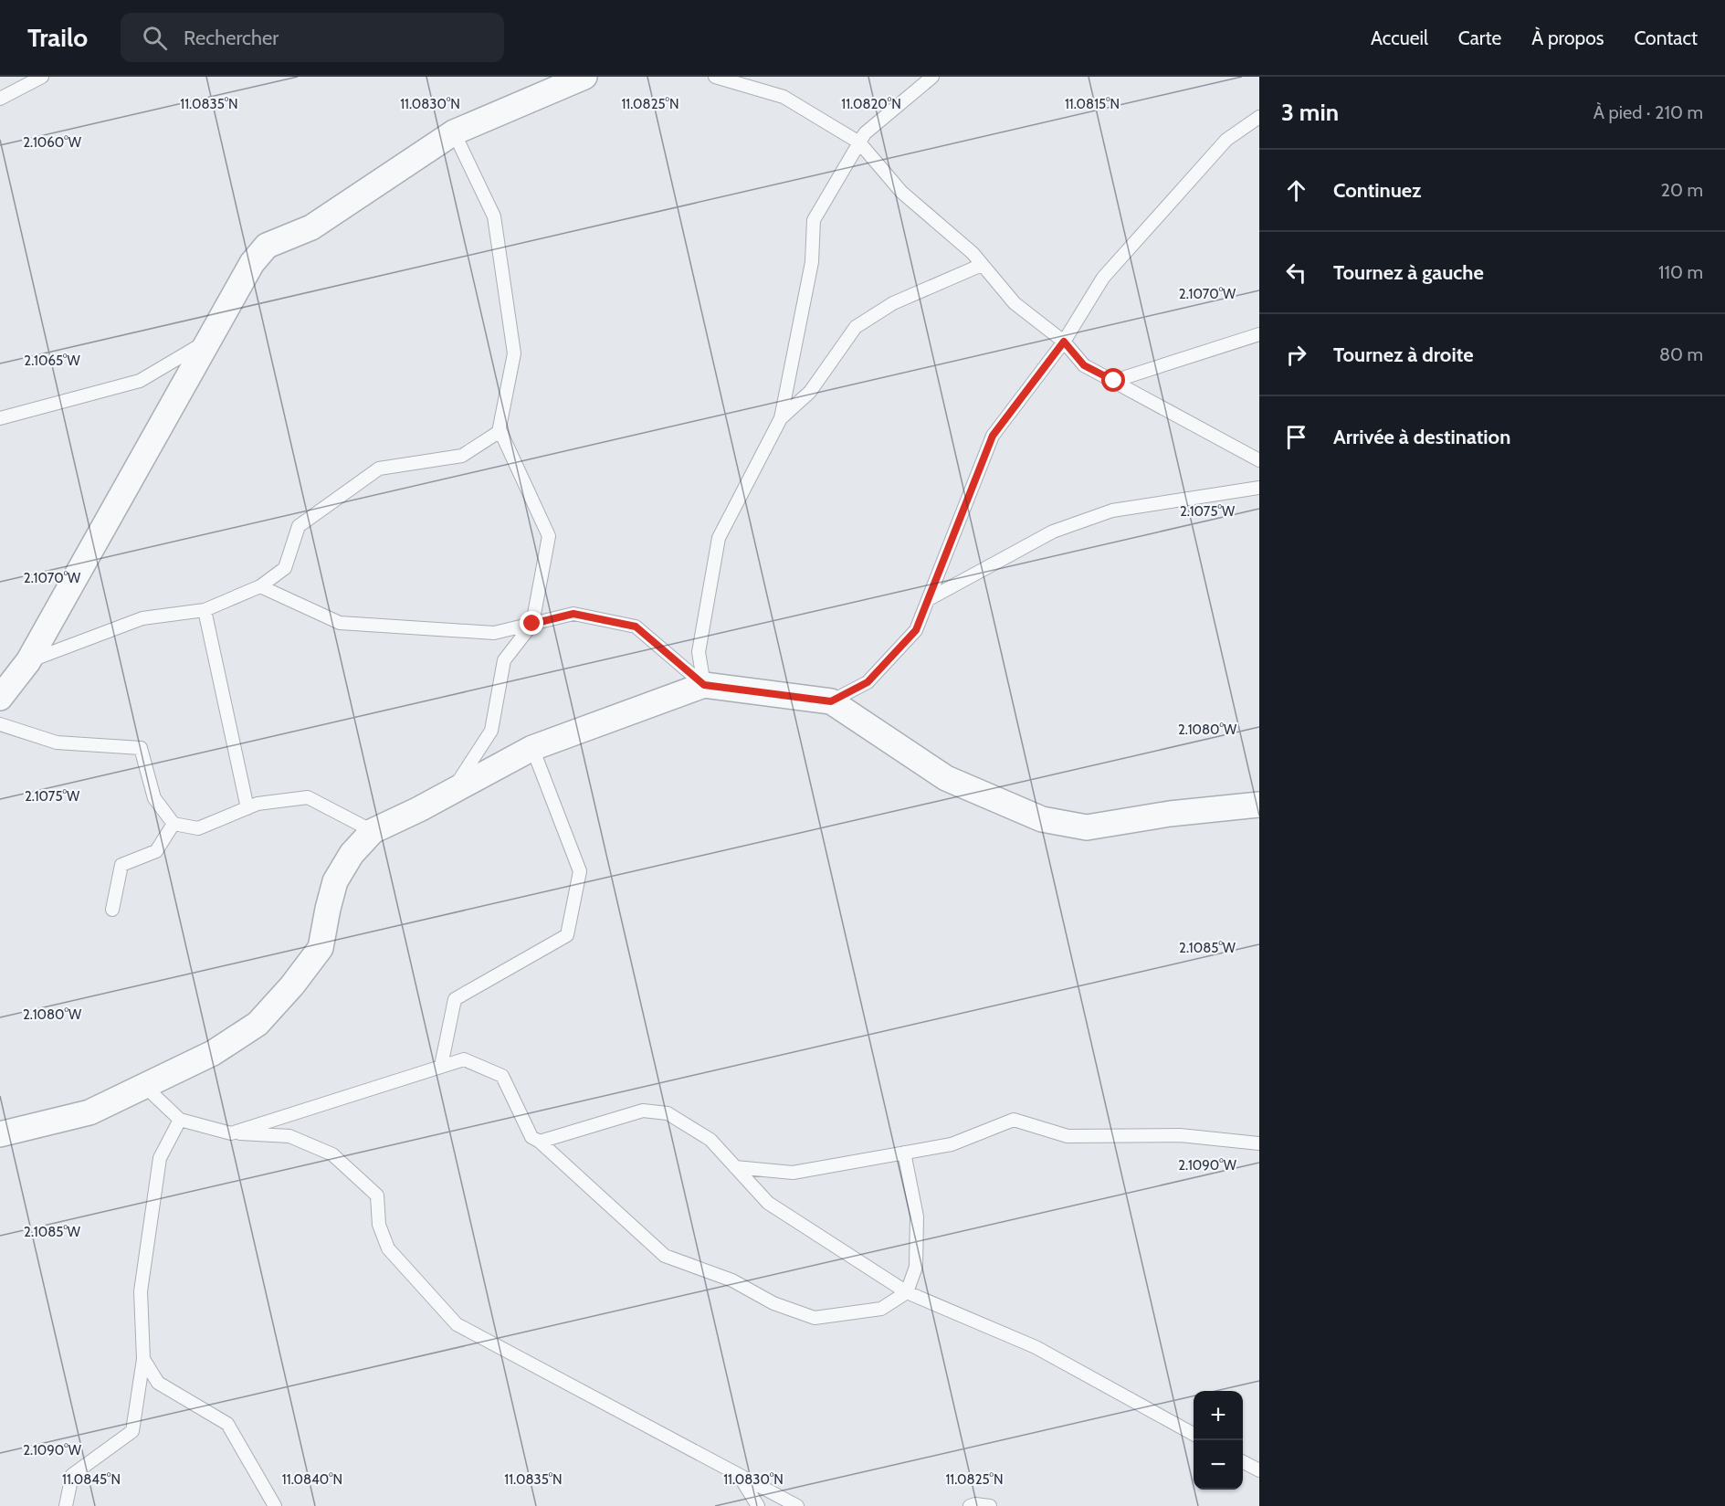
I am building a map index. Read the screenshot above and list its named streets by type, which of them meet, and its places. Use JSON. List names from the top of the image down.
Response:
{
  "page": {
    "header": "Trailo",
    "search": "Rechercher",
    "nav": [
      "Accueil",
      "Carte",
      "À propos",
      "Contact"
    ],
    "heading": ["3 min", "À pied · 210 m"],
    "list": [
      ["Continuez", "20 m"],
      ["Tournez à gauche", "110 m"],
      ["Tournez à droite", "80 m"],
      "Arrivée à destination"
    ],
    "map_buttons": ["+", "−"]
  },
  "coordinates": [
    "11.0835°N",
    "11.0830°N",
    "11.0825°N",
    "11.0820°N",
    "11.0815°N",
    "2.1060°W",
    "2.1070°W",
    "2.1065°W",
    "2.1075°W",
    "2.1080°W",
    "2.1085°W",
    "2.1090°W",
    "11.0845°N",
    "11.0840°N"
  ]
}
